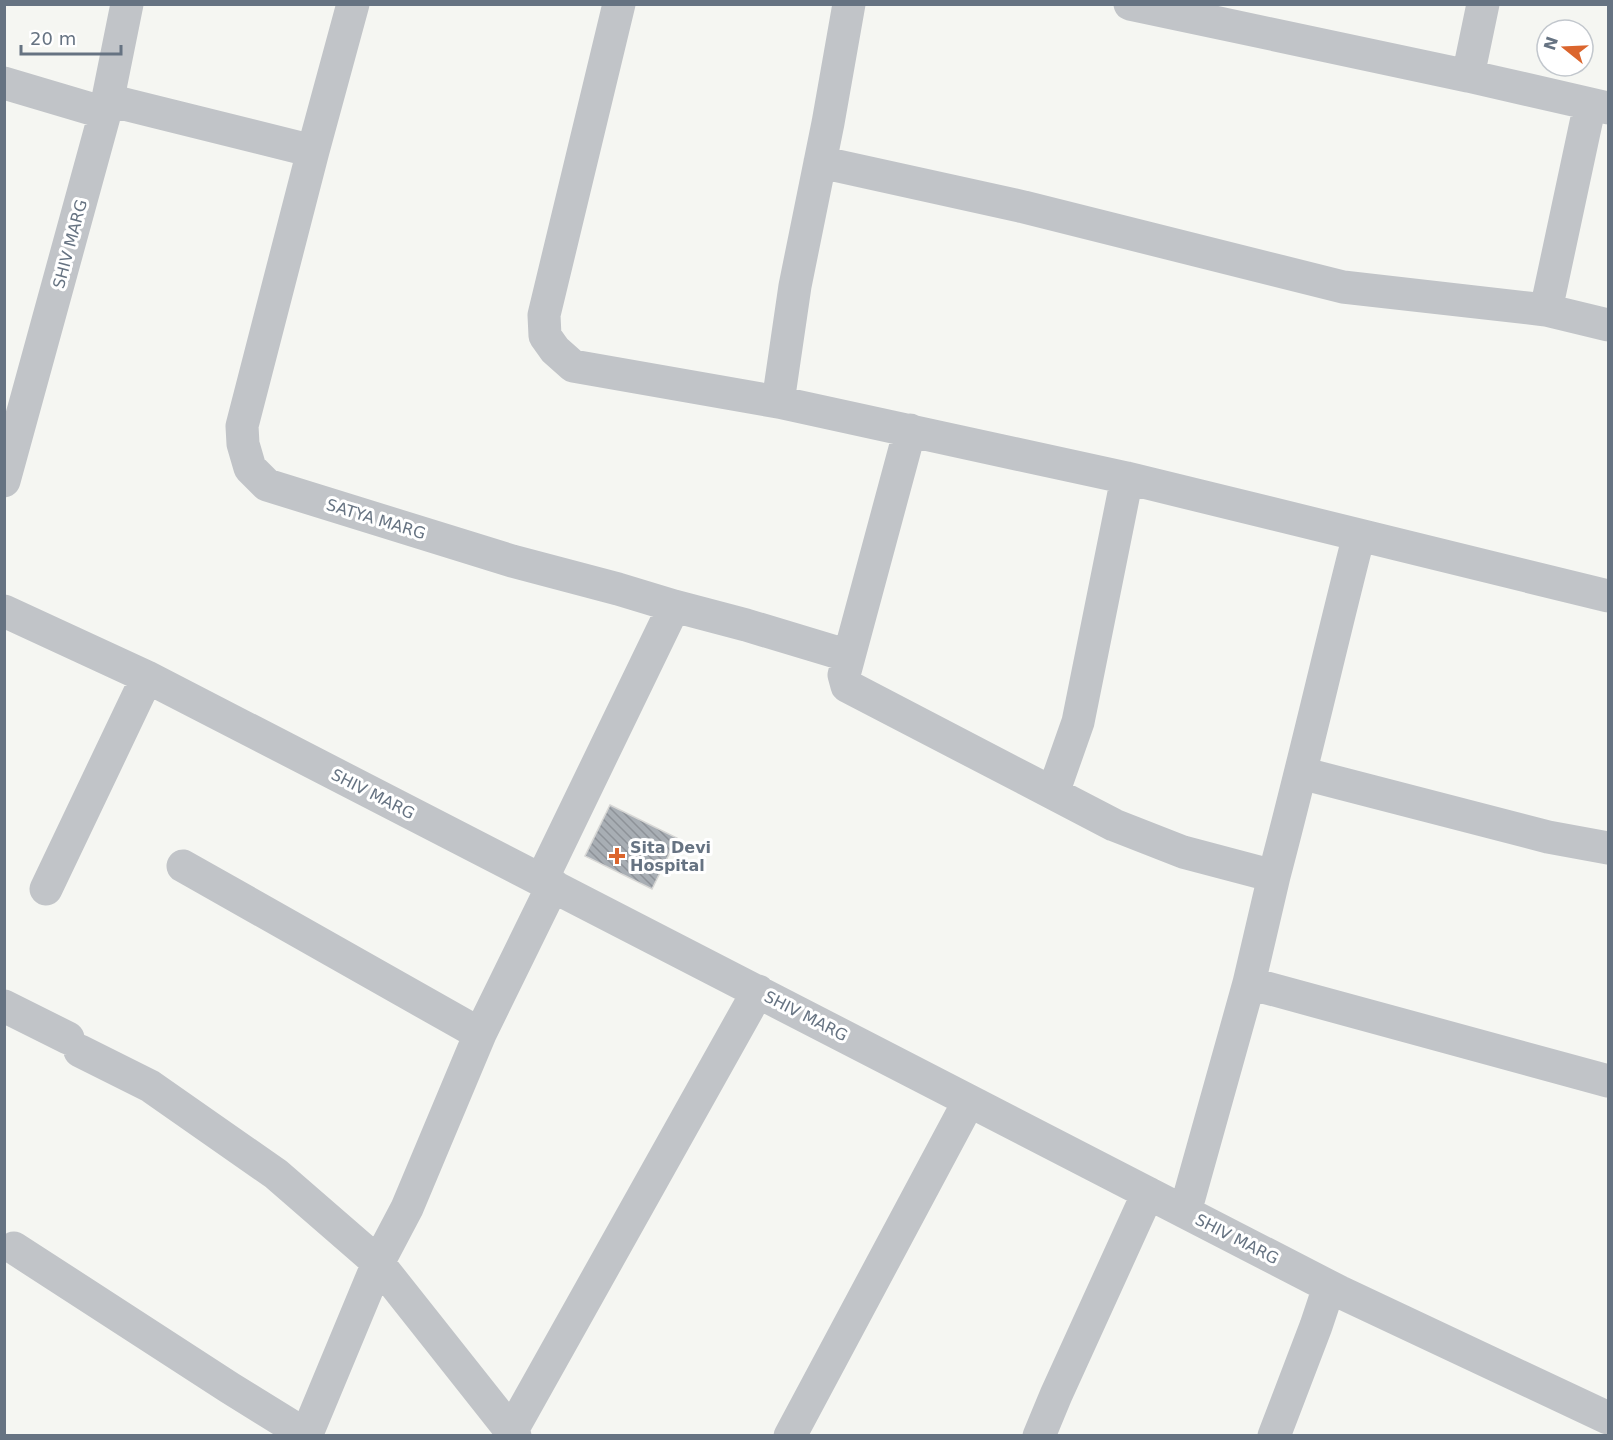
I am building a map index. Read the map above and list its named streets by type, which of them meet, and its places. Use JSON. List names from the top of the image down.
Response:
{
  "streets": {
    "street": ["SHIV MARG", "SATYA MARG"]
  },
  "places": {
    "health": ["Sita Devi Hospital"]
  },
  "scale_bar": "20 m",
  "north": "left"
}
